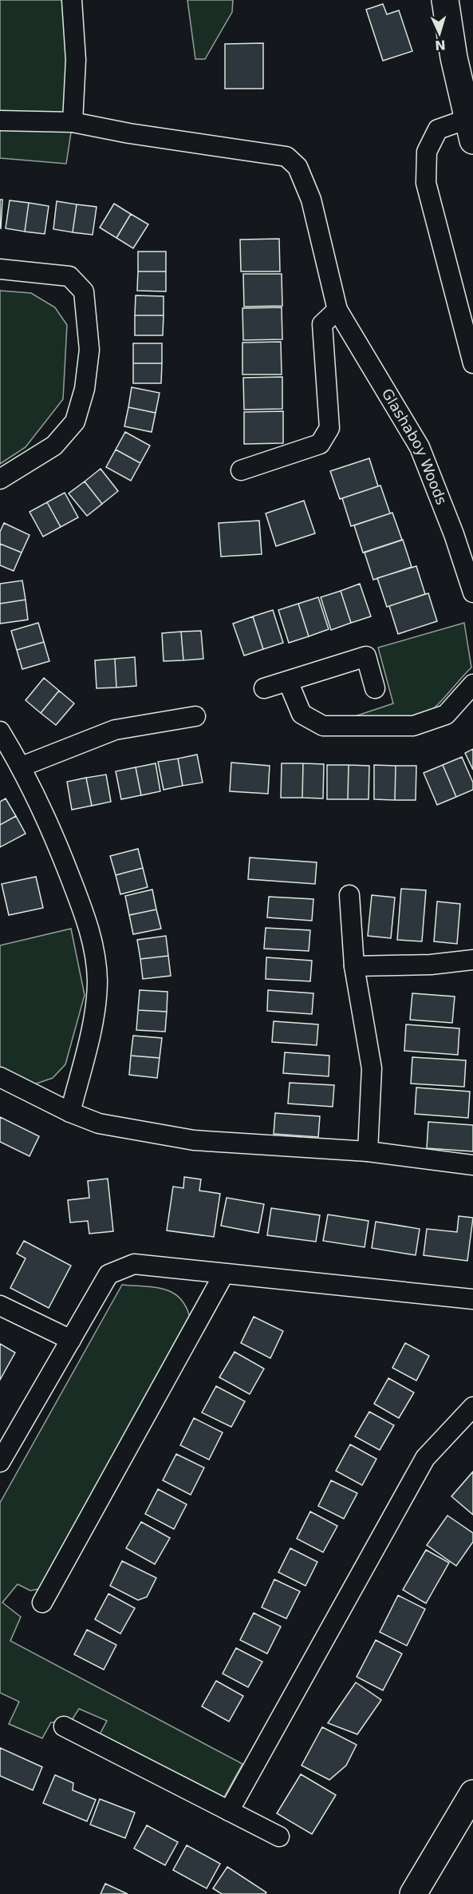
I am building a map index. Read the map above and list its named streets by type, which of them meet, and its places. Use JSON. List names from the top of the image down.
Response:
{
  "streets": {
    "street": ["Glashaboy Woods"]
  },
  "north": "bottom"
}
